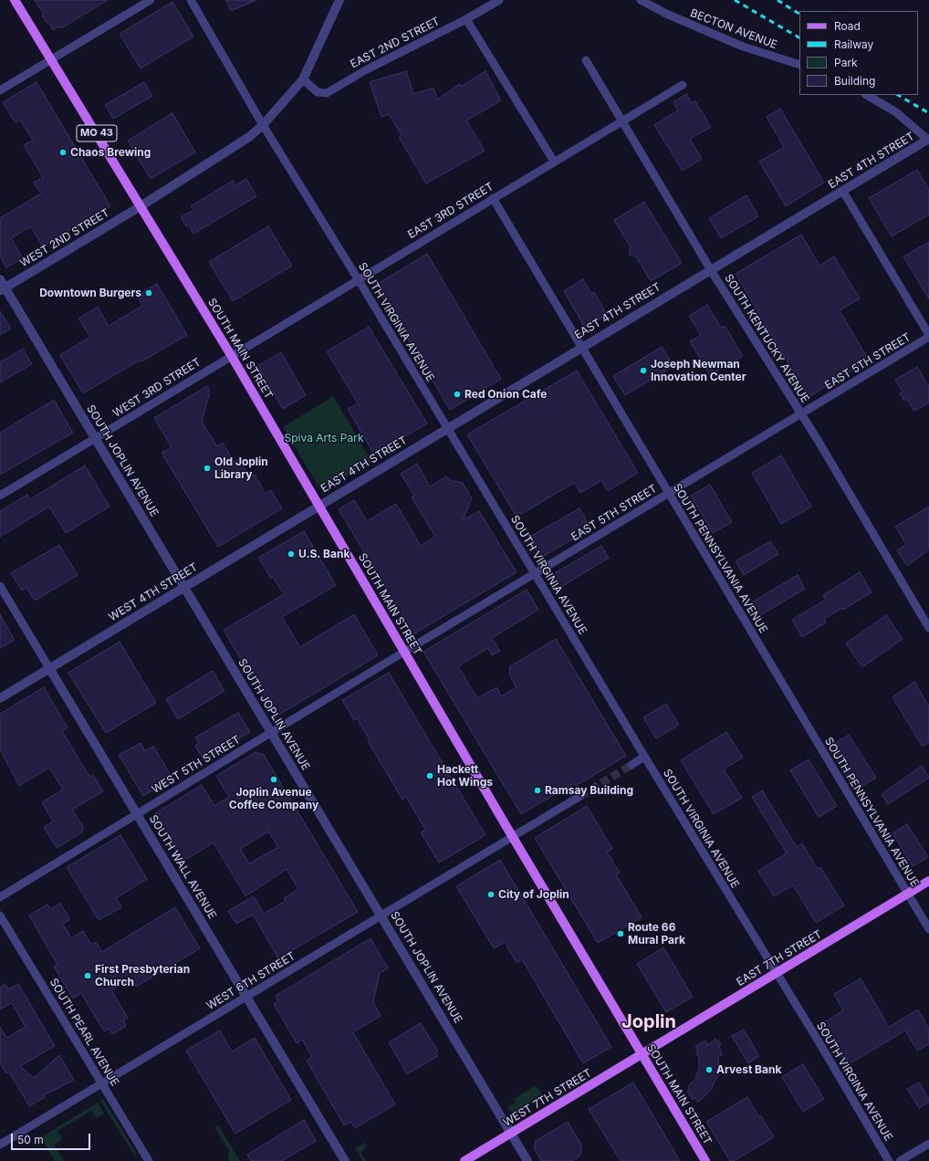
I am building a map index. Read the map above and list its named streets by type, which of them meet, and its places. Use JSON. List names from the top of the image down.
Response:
{
  "streets": {
    "main road": [
      "MO 43",
      "SOUTH MAIN STREET",
      "EAST 7TH STREET",
      "WEST 7TH STREET"
    ],
    "street": [
      "BECTON AVENUE",
      "EAST 2ND STREET",
      "EAST 4TH STREET",
      "EAST 3RD STREET",
      "WEST 2ND STREET",
      "SOUTH VIRGINIA AVENUE",
      "SOUTH KENTUCKY AVENUE",
      "EAST 5TH STREET",
      "WEST 3RD STREET",
      "SOUTH JOPLIN AVENUE",
      "SOUTH PENNSYLVANIA AVENUE",
      "WEST 4TH STREET",
      "WEST 5TH STREET",
      "SOUTH WALL AVENUE",
      "WEST 6TH STREET",
      "SOUTH PEARL AVENUE"
    ]
  },
  "crossings": [
    ["MO 43", "SOUTH MAIN STREET"],
    ["EAST 4TH STREET", "SOUTH VIRGINIA AVENUE"],
    ["EAST 4TH STREET", "SOUTH KENTUCKY AVENUE"],
    ["EAST 4TH STREET", "SOUTH MAIN STREET"],
    ["EAST 4TH STREET", "SOUTH PENNSYLVANIA AVENUE"],
    ["EAST 4TH STREET", "WEST 4TH STREET"],
    ["EAST 3RD STREET", "SOUTH VIRGINIA AVENUE"],
    ["EAST 3RD STREET", "SOUTH KENTUCKY AVENUE"],
    ["EAST 3RD STREET", "SOUTH MAIN STREET"],
    ["EAST 3RD STREET", "WEST 3RD STREET"],
    ["EAST 3RD STREET", "SOUTH PENNSYLVANIA AVENUE"],
    ["WEST 2ND STREET", "SOUTH MAIN STREET"],
    ["WEST 2ND STREET", "SOUTH JOPLIN AVENUE"],
    ["SOUTH VIRGINIA AVENUE", "EAST 5TH STREET"],
    ["SOUTH VIRGINIA AVENUE", "EAST 7TH STREET"],
    ["SOUTH KENTUCKY AVENUE", "EAST 5TH STREET"],
    ["SOUTH MAIN STREET", "EAST 5TH STREET"],
    ["SOUTH MAIN STREET", "WEST 3RD STREET"],
    ["SOUTH MAIN STREET", "WEST 4TH STREET"],
    ["SOUTH MAIN STREET", "WEST 5TH STREET"],
    ["SOUTH MAIN STREET", "EAST 7TH STREET"],
    ["SOUTH MAIN STREET", "WEST 6TH STREET"],
    ["SOUTH MAIN STREET", "WEST 7TH STREET"],
    ["EAST 5TH STREET", "SOUTH PENNSYLVANIA AVENUE"],
    ["EAST 5TH STREET", "WEST 5TH STREET"],
    ["WEST 3RD STREET", "SOUTH JOPLIN AVENUE"],
    ["SOUTH JOPLIN AVENUE", "WEST 4TH STREET"],
    ["SOUTH JOPLIN AVENUE", "WEST 5TH STREET"],
    ["SOUTH JOPLIN AVENUE", "WEST 6TH STREET"],
    ["SOUTH JOPLIN AVENUE", "WEST 7TH STREET"],
    ["SOUTH PENNSYLVANIA AVENUE", "EAST 7TH STREET"],
    ["WEST 4TH STREET", "SOUTH WALL AVENUE"],
    ["WEST 5TH STREET", "SOUTH WALL AVENUE"],
    ["SOUTH WALL AVENUE", "WEST 6TH STREET"],
    ["EAST 7TH STREET", "WEST 7TH STREET"],
    ["WEST 6TH STREET", "SOUTH PEARL AVENUE"]
  ],
  "districts": ["Joplin"],
  "parks": ["Spiva Arts Park"],
  "places": [
    "Chaos Brewing",
    "Downtown Burgers",
    "Joseph Newman Innovation Center",
    "Red Onion Cafe",
    "Old Joplin Library",
    "U.S. Bank",
    "Hackett Hot Wings",
    "Joplin Avenue Coffee Company",
    "Ramsay Building",
    "City of Joplin",
    "Route 66 Mural Park",
    "First Presbyterian Church",
    "Arvest Bank"
  ],
  "legend": [
    "Road",
    "Railway",
    "Park",
    "Building"
  ],
  "scale_bar": "50 m"
}
